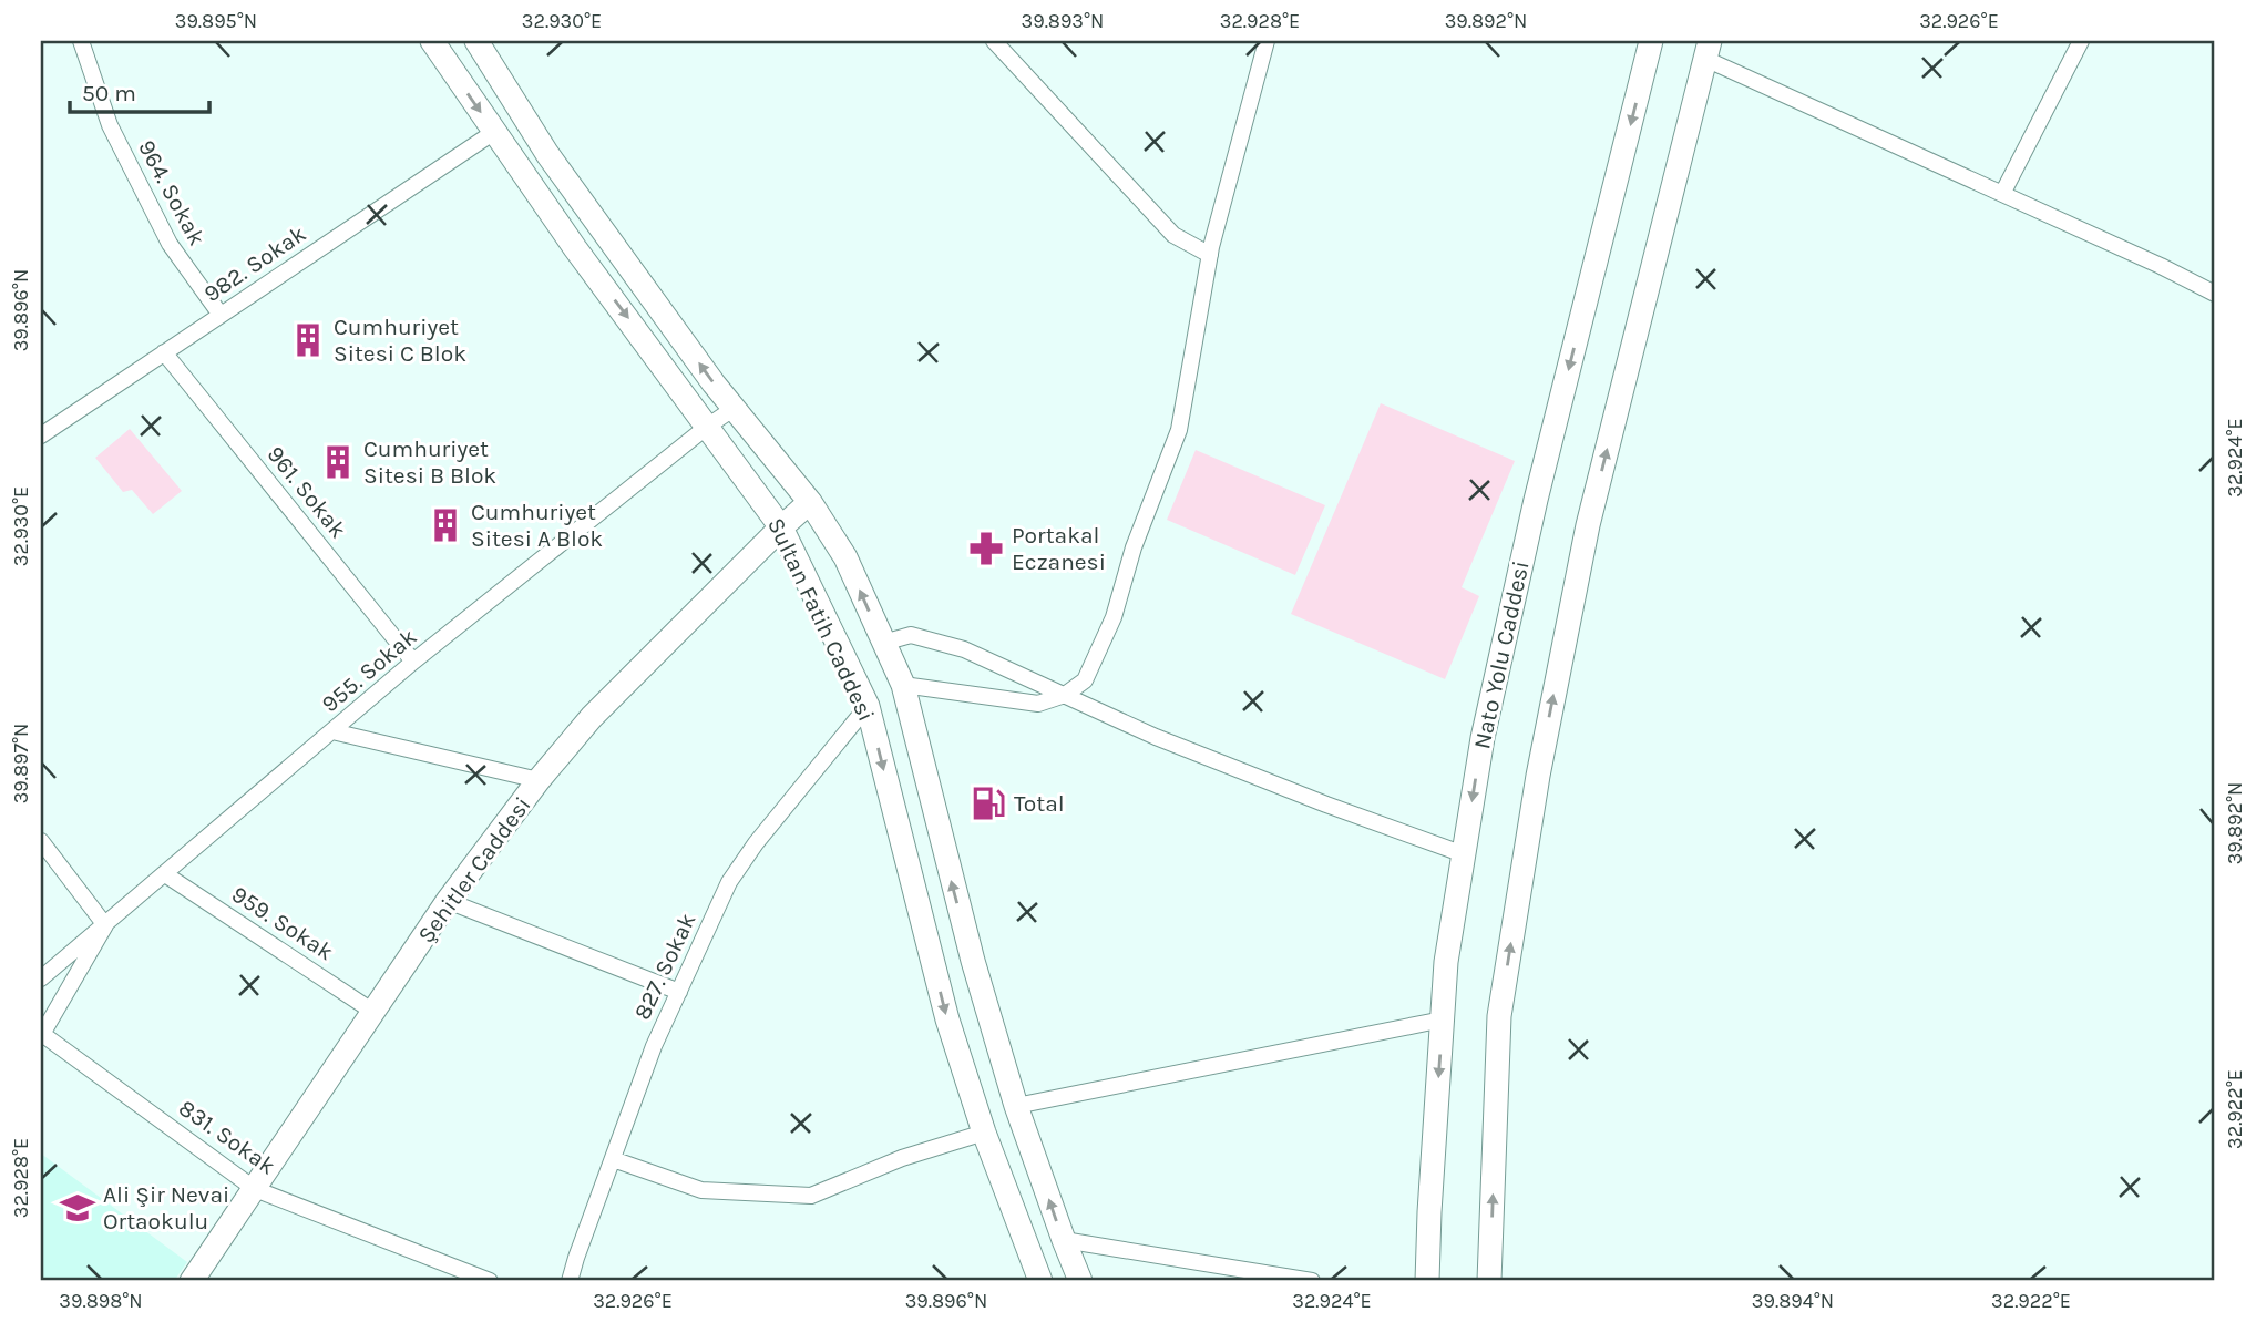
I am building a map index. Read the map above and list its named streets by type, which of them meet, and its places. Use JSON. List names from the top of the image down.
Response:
{
  "streets": {
    "main road": ["Sultan Fatih Caddesi", "Nato Yolu Caddesi", "Şehitler Caddesi"],
    "street": [
      "964. Sokak",
      "982. Sokak",
      "961. Sokak",
      "955. Sokak",
      "959. Sokak",
      "827. Sokak",
      "831. Sokak"
    ]
  },
  "crossings": [
    ["964. Sokak", "982. Sokak"],
    ["982. Sokak", "961. Sokak"],
    ["982. Sokak", "Sultan Fatih Caddesi"],
    ["961. Sokak", "955. Sokak"],
    ["Sultan Fatih Caddesi", "955. Sokak"],
    ["Sultan Fatih Caddesi", "Şehitler Caddesi"],
    ["Sultan Fatih Caddesi", "827. Sokak"],
    ["955. Sokak", "959. Sokak"],
    ["Şehitler Caddesi", "959. Sokak"],
    ["Şehitler Caddesi", "831. Sokak"]
  ],
  "places": {
    "building": ["Cumhuriyet Sitesi C Blok", "Cumhuriyet Sitesi B Blok", "Cumhuriyet Sitesi A Blok"],
    "pharmacy": ["Portakal Eczanesi"],
    "fuel station": ["Total"],
    "school or university": ["Ali Şir Nevai Ortaokulu"]
  },
  "scale_bar": "50 m",
  "coordinates": [
    "39.895°N",
    "32.930°E",
    "39.893°N",
    "32.928°E",
    "39.892°N",
    "32.926°E",
    "39.896°N",
    "32.924°E",
    "39.897°N",
    "32.922°E",
    "39.898°N",
    "39.894°N"
  ]
}
